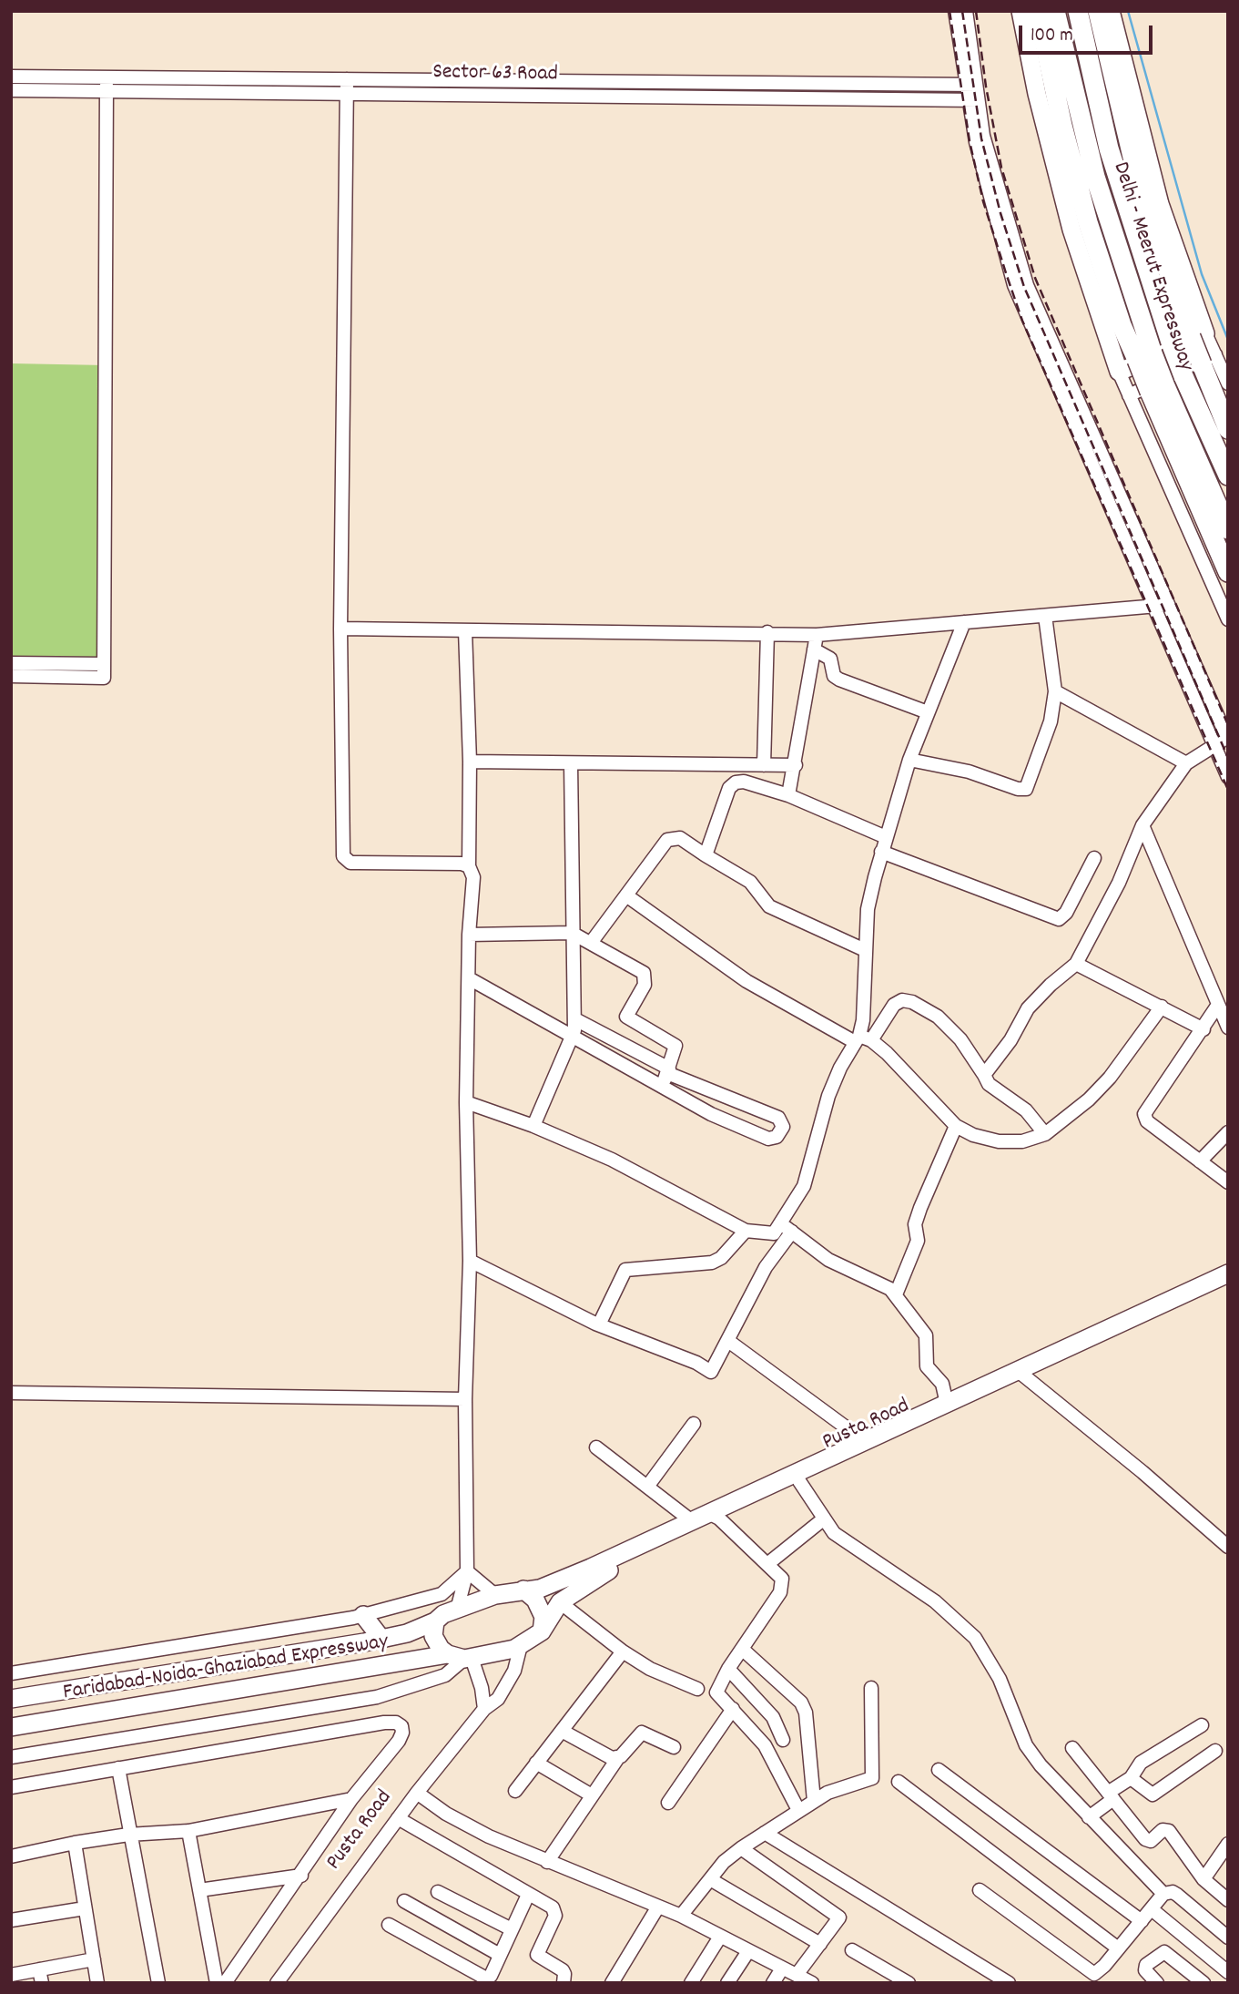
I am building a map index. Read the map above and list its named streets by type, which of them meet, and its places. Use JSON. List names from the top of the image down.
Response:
{
  "streets": {
    "highway": ["Delhi - Meerut Expressway"],
    "main road": ["Pusta Road", "Faridabad-Noida-Ghaziabad Expressway"],
    "street": ["Sector 63 Road"]
  },
  "crossings": [
    ["Pusta Road", "Faridabad-Noida-Ghaziabad Expressway"]
  ],
  "scale_bar": "100 m"
}
